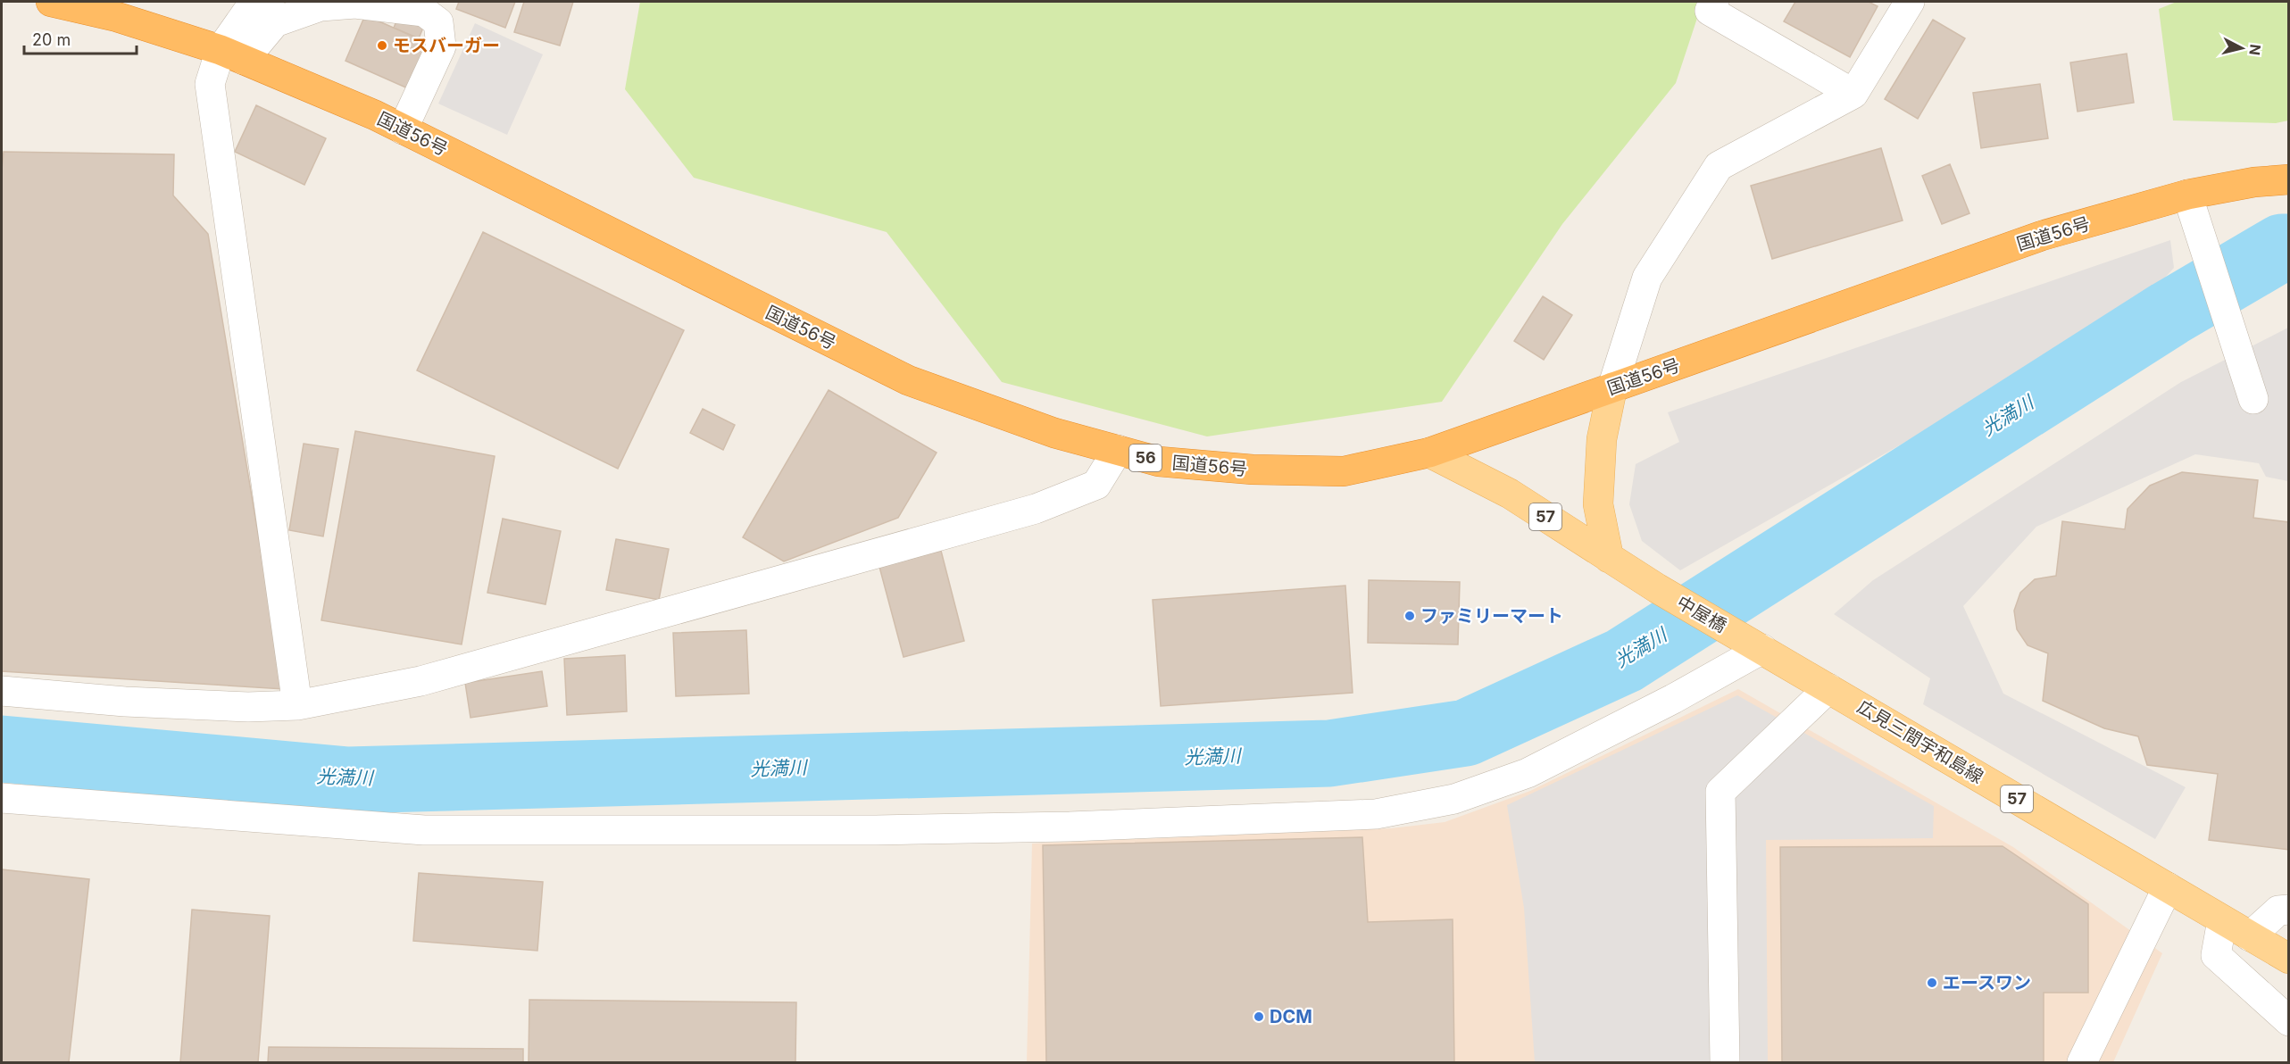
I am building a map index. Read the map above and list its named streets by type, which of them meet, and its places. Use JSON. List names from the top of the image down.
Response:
{
  "streets": {
    "highway": ["国道56号", "56"],
    "main road": ["57", "中屋橋", "広見三間宇和島線"]
  },
  "crossings": [
    ["国道56号", "57"],
    ["57", "中屋橋"],
    ["中屋橋", "広見三間宇和島線"]
  ],
  "water": ["光満川"],
  "places": [
    "モスバーガー",
    "ファミリーマート",
    "エースワン",
    "DCM"
  ],
  "scale_bar": "20 m",
  "north": "right"
}
